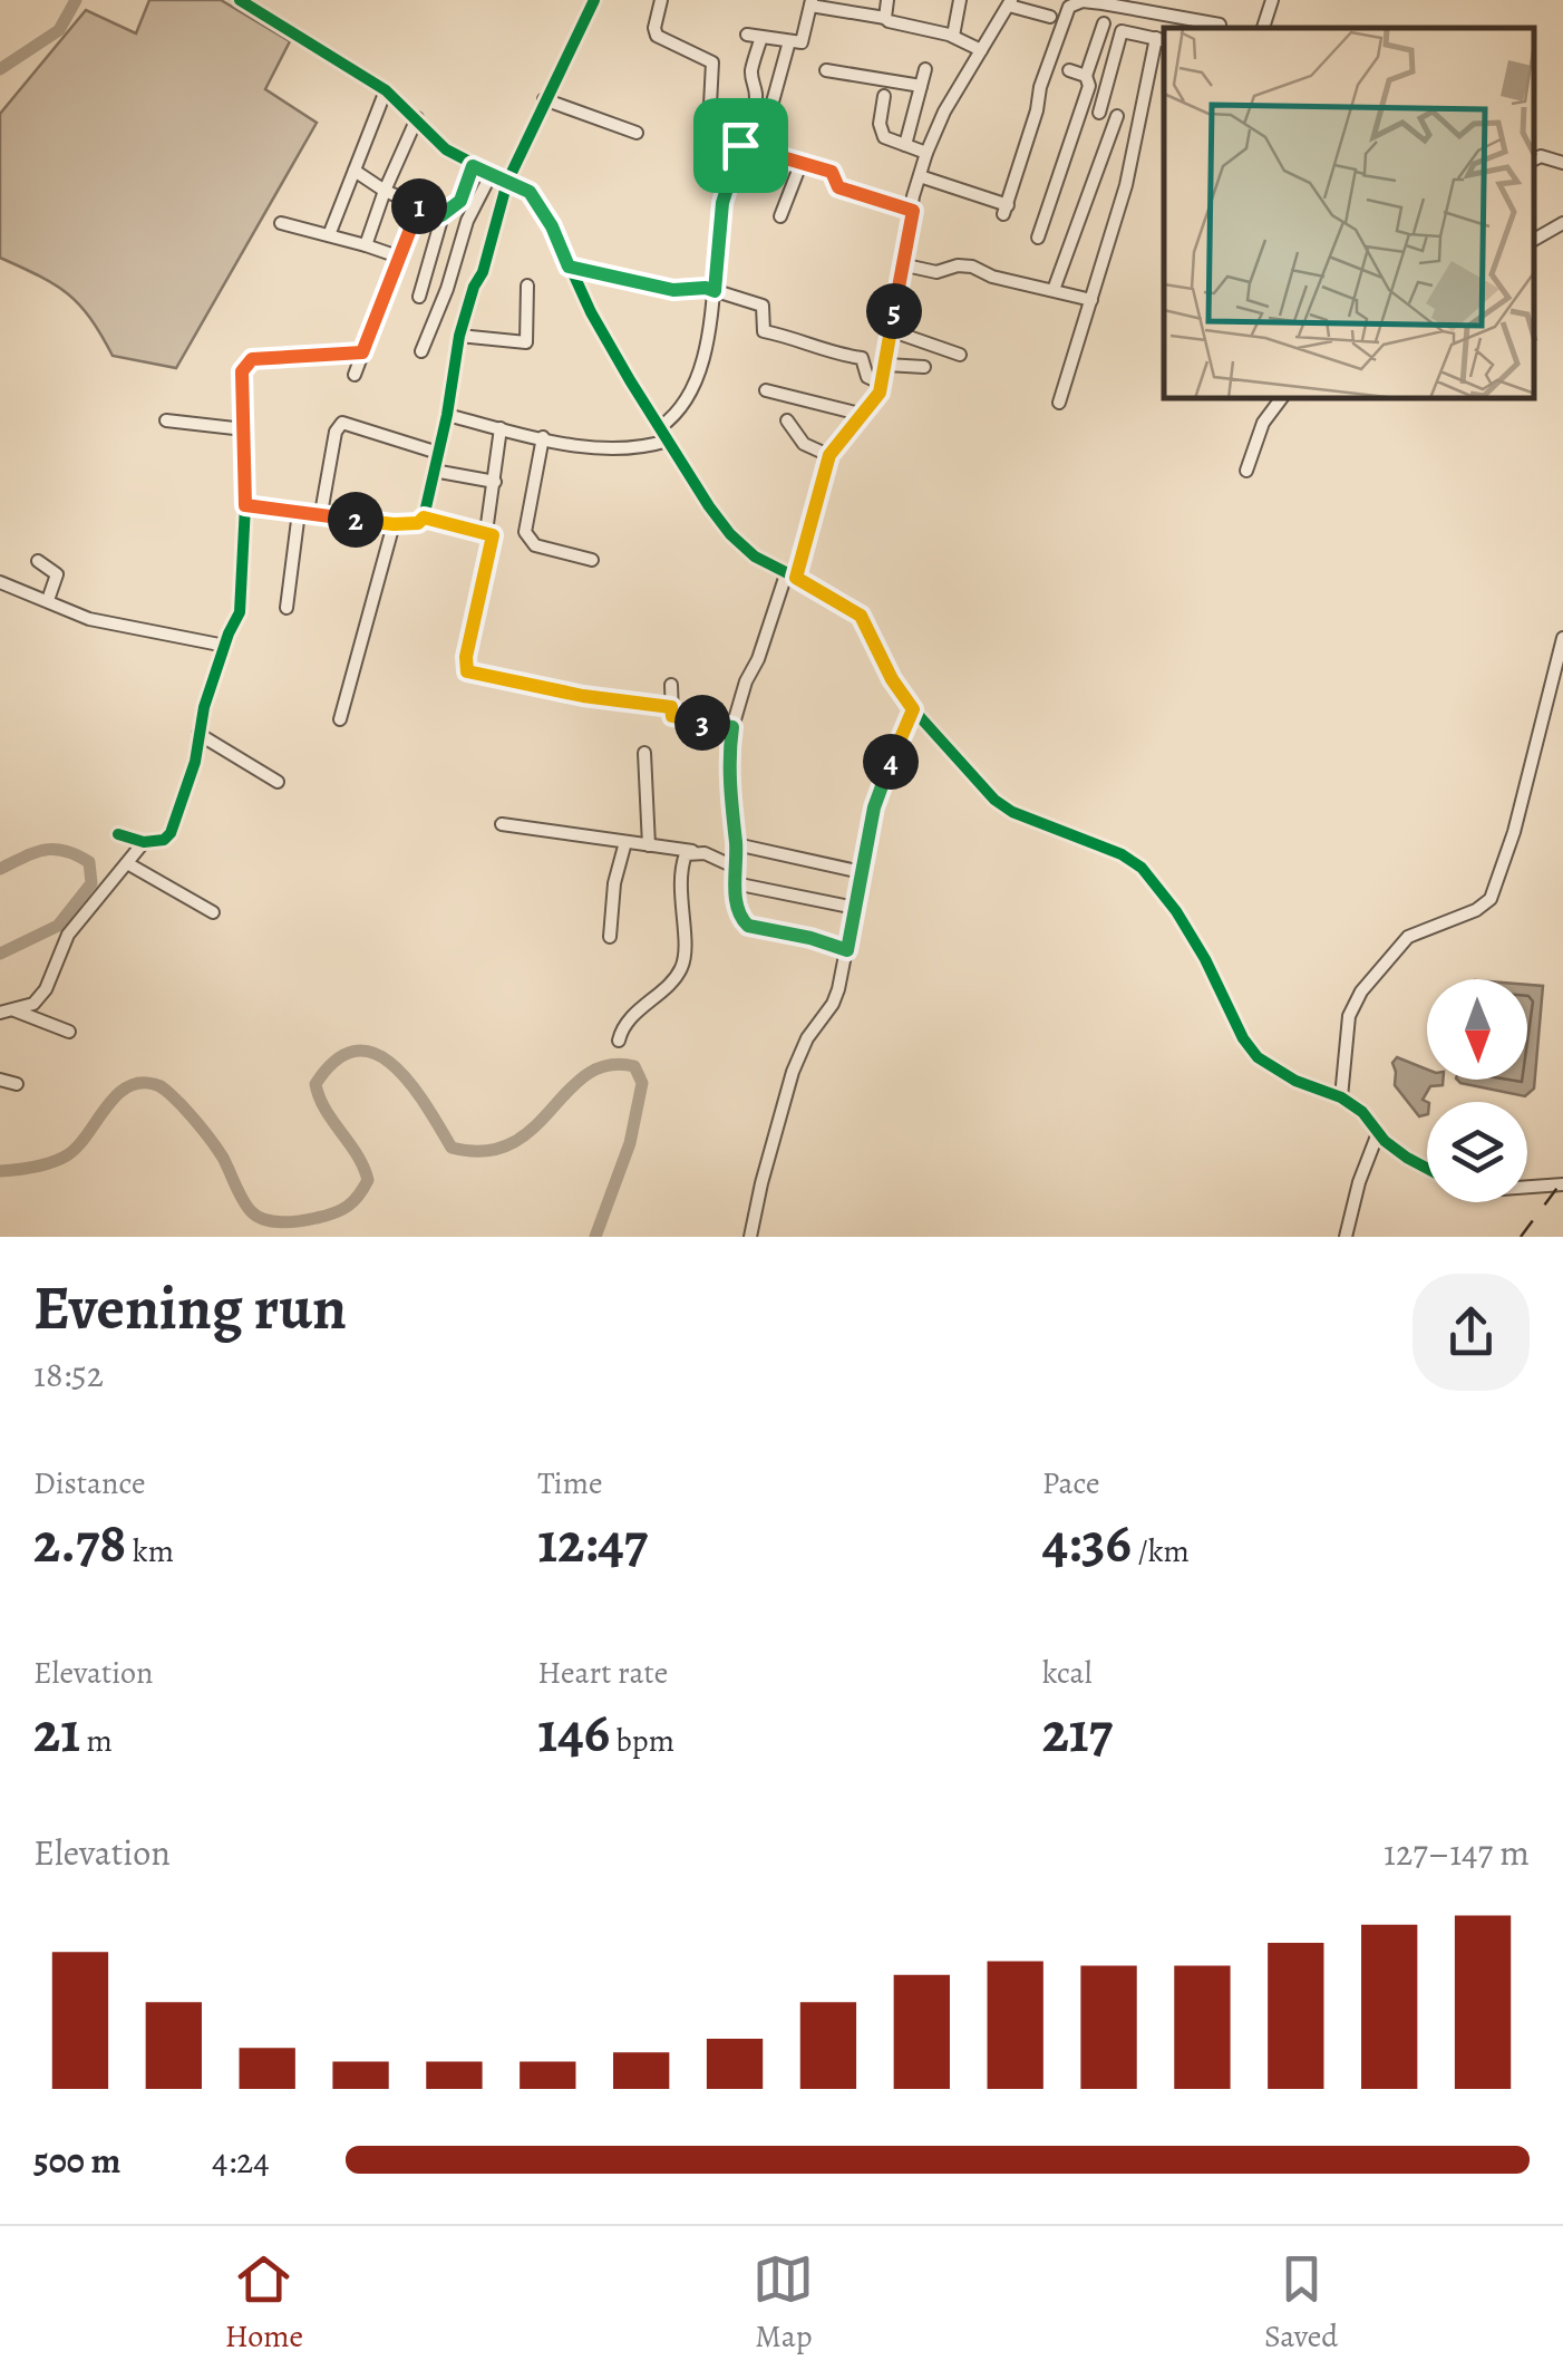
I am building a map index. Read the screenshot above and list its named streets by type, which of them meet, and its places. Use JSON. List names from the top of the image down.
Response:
{
  "north": "bottom",
  "page": {
    "pins": [
      "1",
      "5",
      "2",
      "3",
      "4"
    ],
    "heading": ["Evening run", "18:52"],
    "stats": [
      ["Distance", "2.78 km"],
      ["Time", "12:47"],
      ["Pace", "4:36 /km"],
      ["Elevation", "21 m"],
      ["Heart rate", "146 bpm"],
      ["kcal", "217"]
    ],
    "chart": ["Elevation", "127–147 m"],
    "list": [
      {
        "name": "500 m",
        "note": "4:24"
      }
    ],
    "tabs": ["Home", "Map", "Saved"]
  }
}
